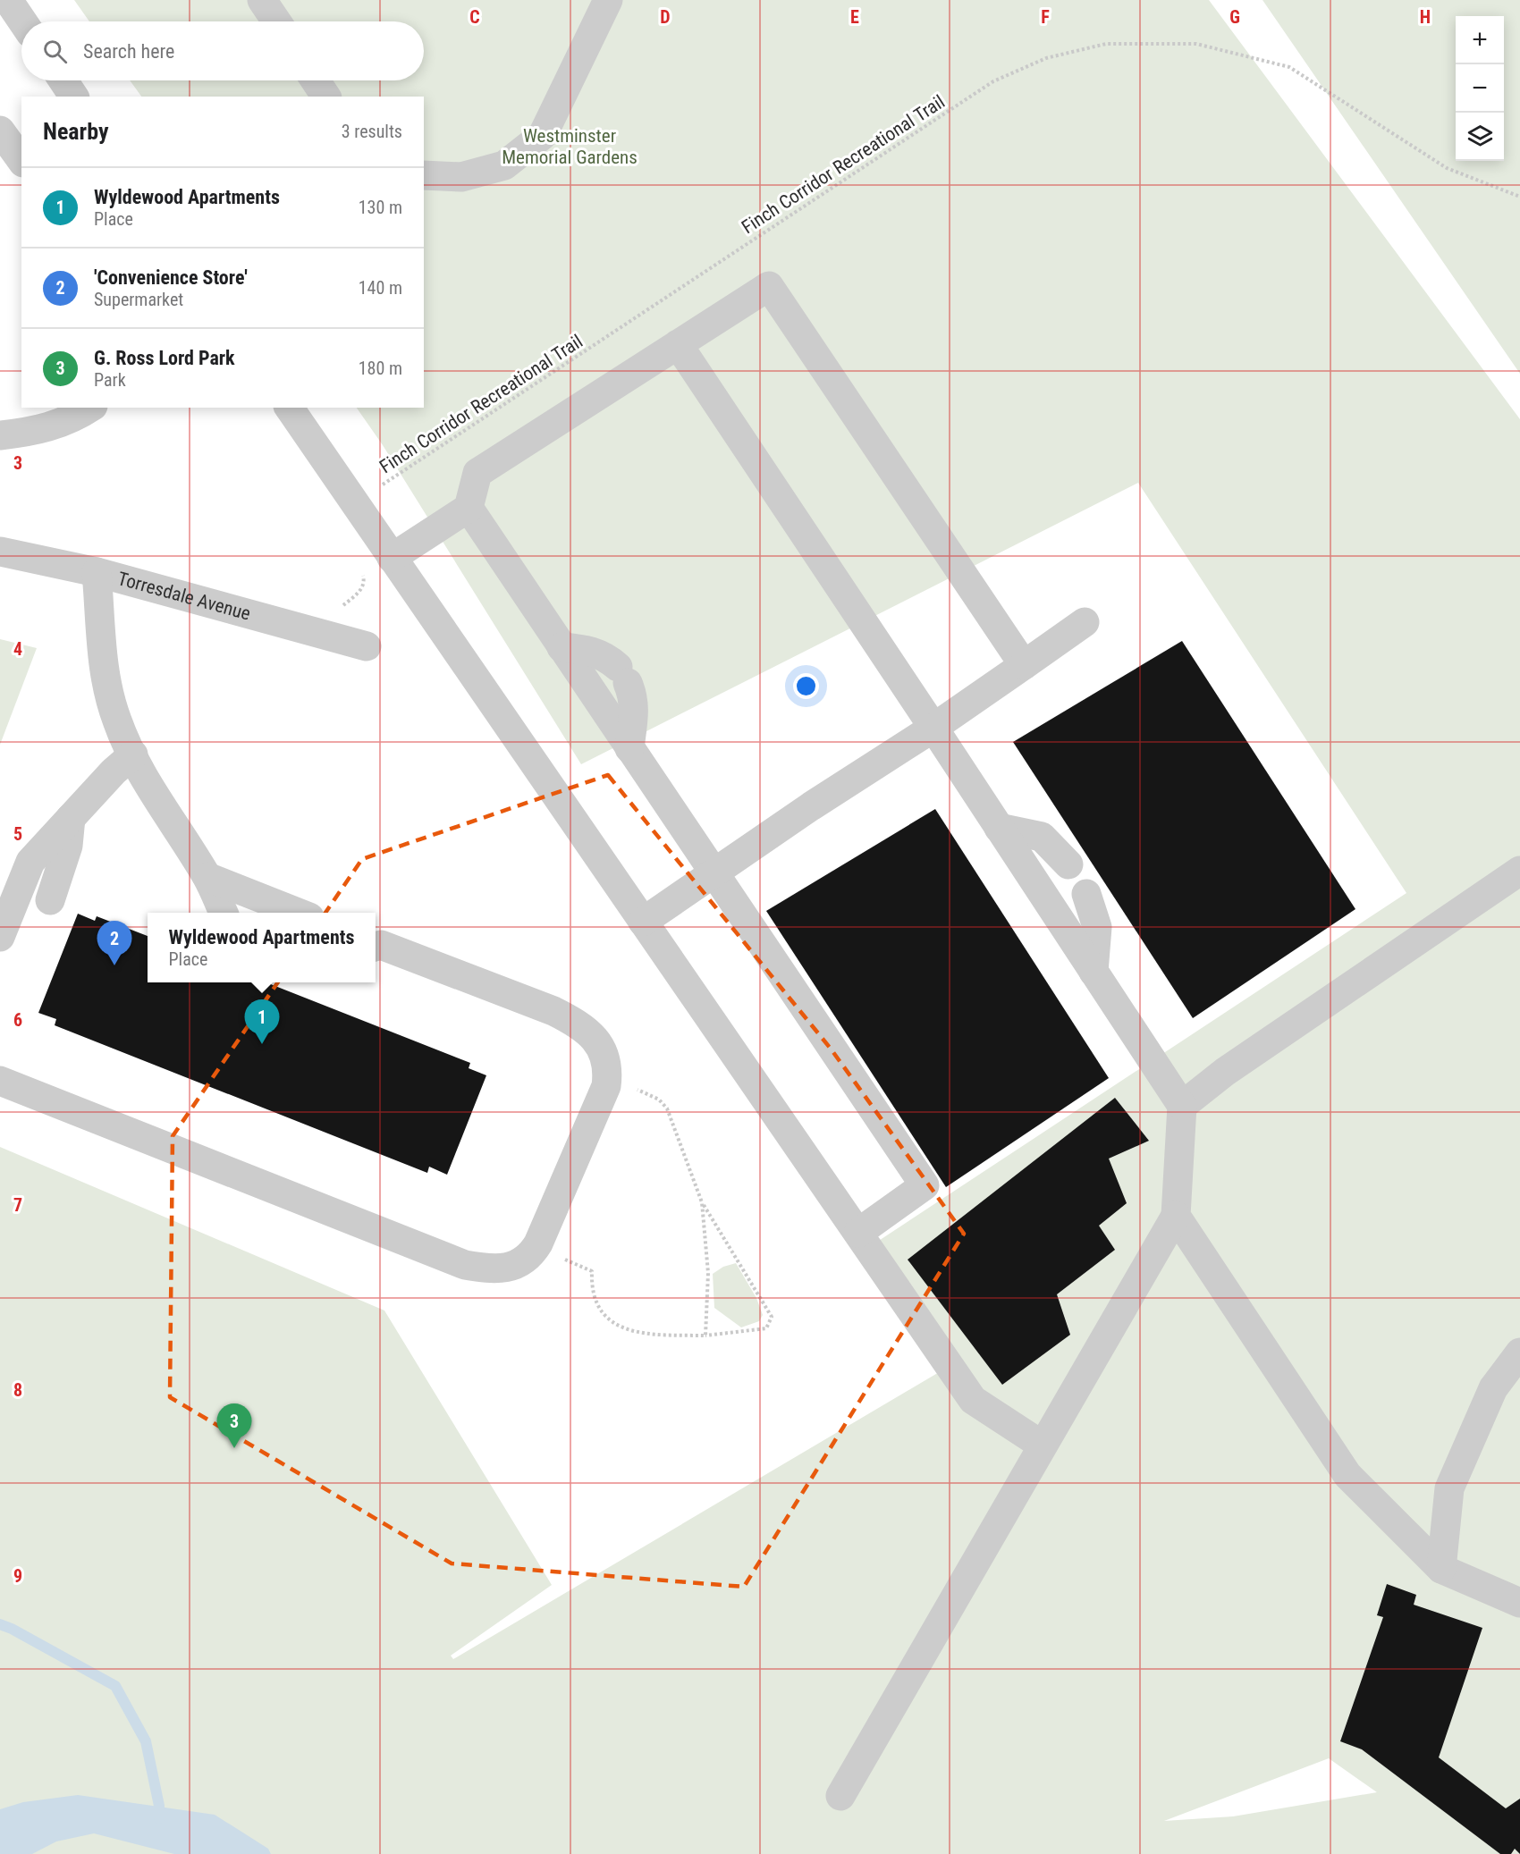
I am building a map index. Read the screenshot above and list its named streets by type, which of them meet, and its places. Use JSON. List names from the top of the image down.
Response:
{
  "streets": {
    "street": ["Torresdale Avenue"],
    "path": ["Finch Corridor Recreational Trail"]
  },
  "parks": ["Westminster Memorial Gardens"],
  "page": {
    "map_buttons": ["+", "−"],
    "search": "Search here",
    "heading": ["Nearby", "3 results"],
    "list": [
      {
        "mark": "1",
        "name": "Wyldewood Apartments",
        "note": "Place",
        "value": "130 m"
      },
      {
        "mark": "2",
        "name": "'Convenience Store'",
        "note": "Supermarket",
        "value": "140 m"
      },
      {
        "mark": "3",
        "name": "G. Ross Lord Park",
        "note": "Park",
        "value": "180 m"
      }
    ],
    "popup": ["Wyldewood Apartments", "Place"],
    "pins": ["2", "1", "3"]
  },
  "grid": {
    "columns": [
      "C",
      "D",
      "E",
      "F",
      "G",
      "H"
    ],
    "rows": [
      "3",
      "4",
      "5",
      "6",
      "7",
      "8",
      "9"
    ]
  }
}
